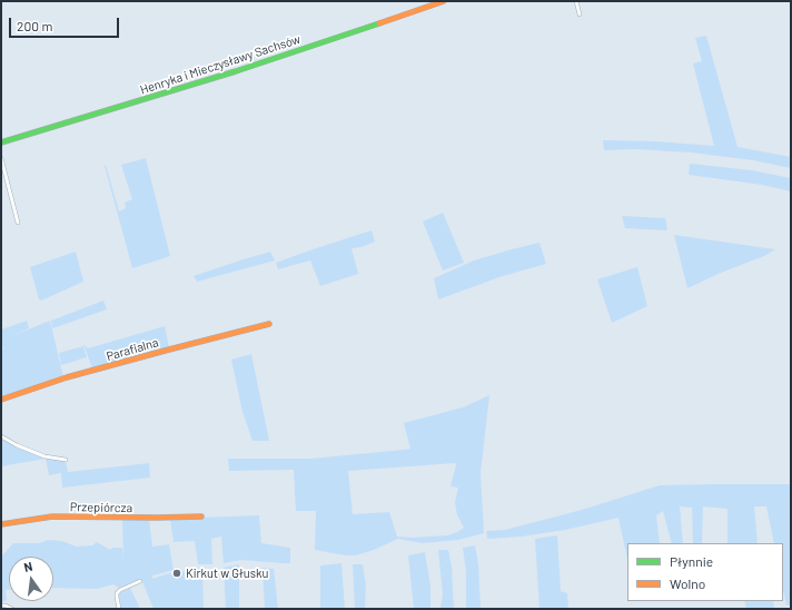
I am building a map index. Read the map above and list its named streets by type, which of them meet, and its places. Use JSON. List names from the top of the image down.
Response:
{
  "streets": {
    "street": ["Henryka i Mieczysławy Sachsów", "Parafialna", "Przepiórcza"]
  },
  "places": ["Kirkut w Głusku"],
  "legend": ["Płynnie", "Wolno"],
  "scale_bar": "200 m",
  "north": "top"
}
